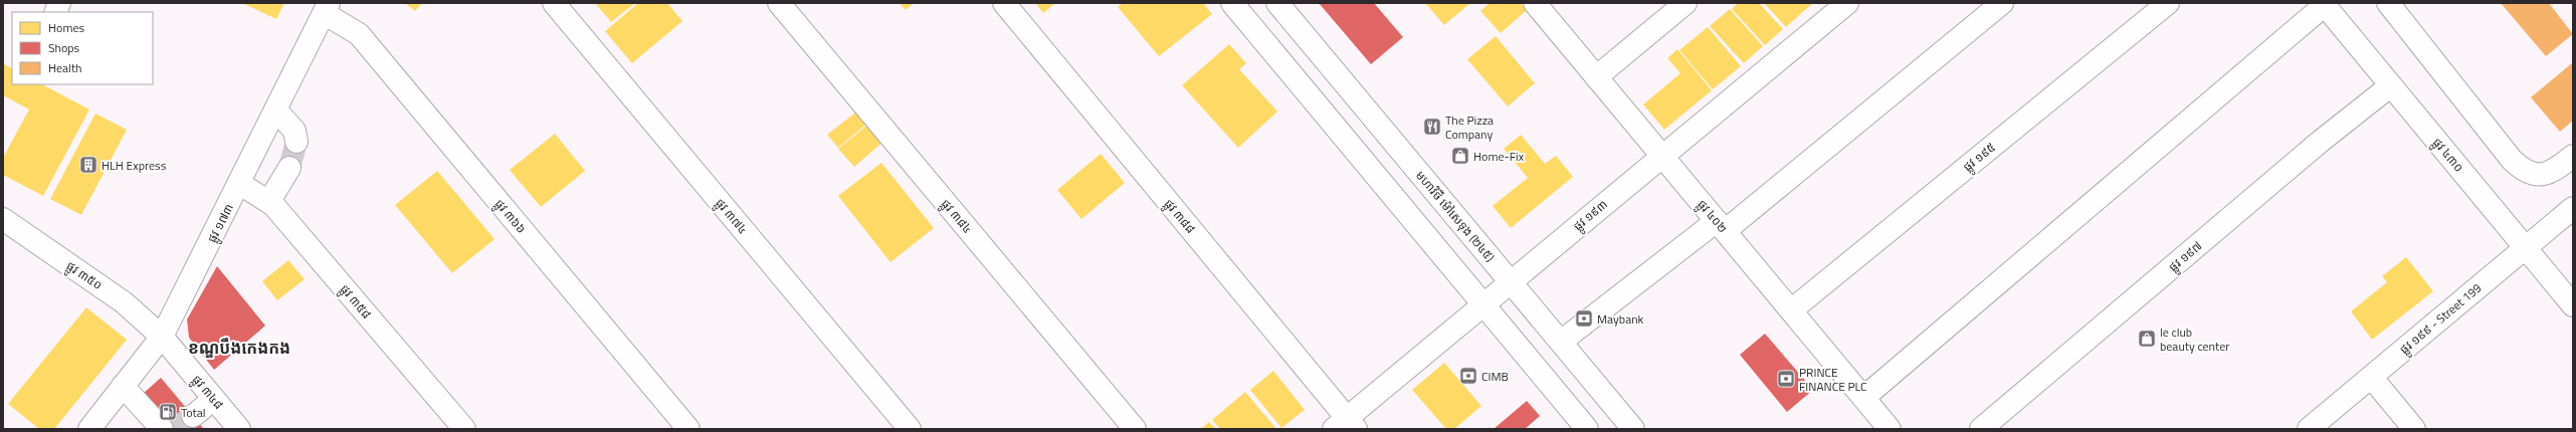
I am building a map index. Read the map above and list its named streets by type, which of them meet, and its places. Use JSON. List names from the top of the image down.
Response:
{
  "streets": {
    "street": [
      "ផ្លូវ ៤៣០",
      "ផ្លូវ ១៩៥",
      "ផ្លូវ ១៩៣",
      "ផ្លូវ ៣៦៦",
      "ផ្លូវ ៣៧៤",
      "ផ្លូវ ៣៨៤",
      "ផ្លូវ ៣៨៨",
      "មហាវិថី ម៉ៅសេទុង (២៤៥)",
      "ផ្លូវ ៤០២",
      "ផ្លូវ ១៧៣",
      "ផ្លូវ ១៩៧",
      "ផ្លូវ ៣៥០",
      "ផ្លូវ ៣៥៨",
      "ផ្លូវ ១៩៩ - Street 199",
      "ផ្លូវ ៣៤៨"
    ]
  },
  "crossings": [
    ["ផ្លូវ ៤៣០", "ផ្លូវ ១៩៧"],
    ["ផ្លូវ ៤៣០", "ផ្លូវ ១៩៩ - Street 199"],
    ["ផ្លូវ ១៩៥", "ផ្លូវ ៤០២"],
    ["ផ្លូវ ១៩៣", "ផ្លូវ ៣៨៨"],
    ["ផ្លូវ ១៩៣", "មហាវិថី ម៉ៅសេទុង (២៤៥)"],
    ["ផ្លូវ ១៩៣", "ផ្លូវ ៤០២"],
    ["ផ្លូវ ៣៦៦", "ផ្លូវ ១៧៣"],
    ["ផ្លូវ ១៧៣", "ផ្លូវ ៣៥០"],
    ["ផ្លូវ ១៧៣", "ផ្លូវ ៣៥៨"],
    ["ផ្លូវ ១៧៣", "ផ្លូវ ៣៤៨"],
    ["ផ្លូវ ៣៥០", "ផ្លូវ ៣៤៨"]
  ],
  "districts": ["ខណ្ឌបឹងកេងកង"],
  "places": {
    "restaurant": ["The Pizza Company"],
    "shop": ["Home-Fix", "le club beauty center"],
    "building": ["HLH Express"],
    "bank": ["Maybank", "CIMB", "PRINCE FINANCE PLC"],
    "fuel station": ["Total"]
  },
  "legend": ["Homes", "Shops", "Health"]
}
